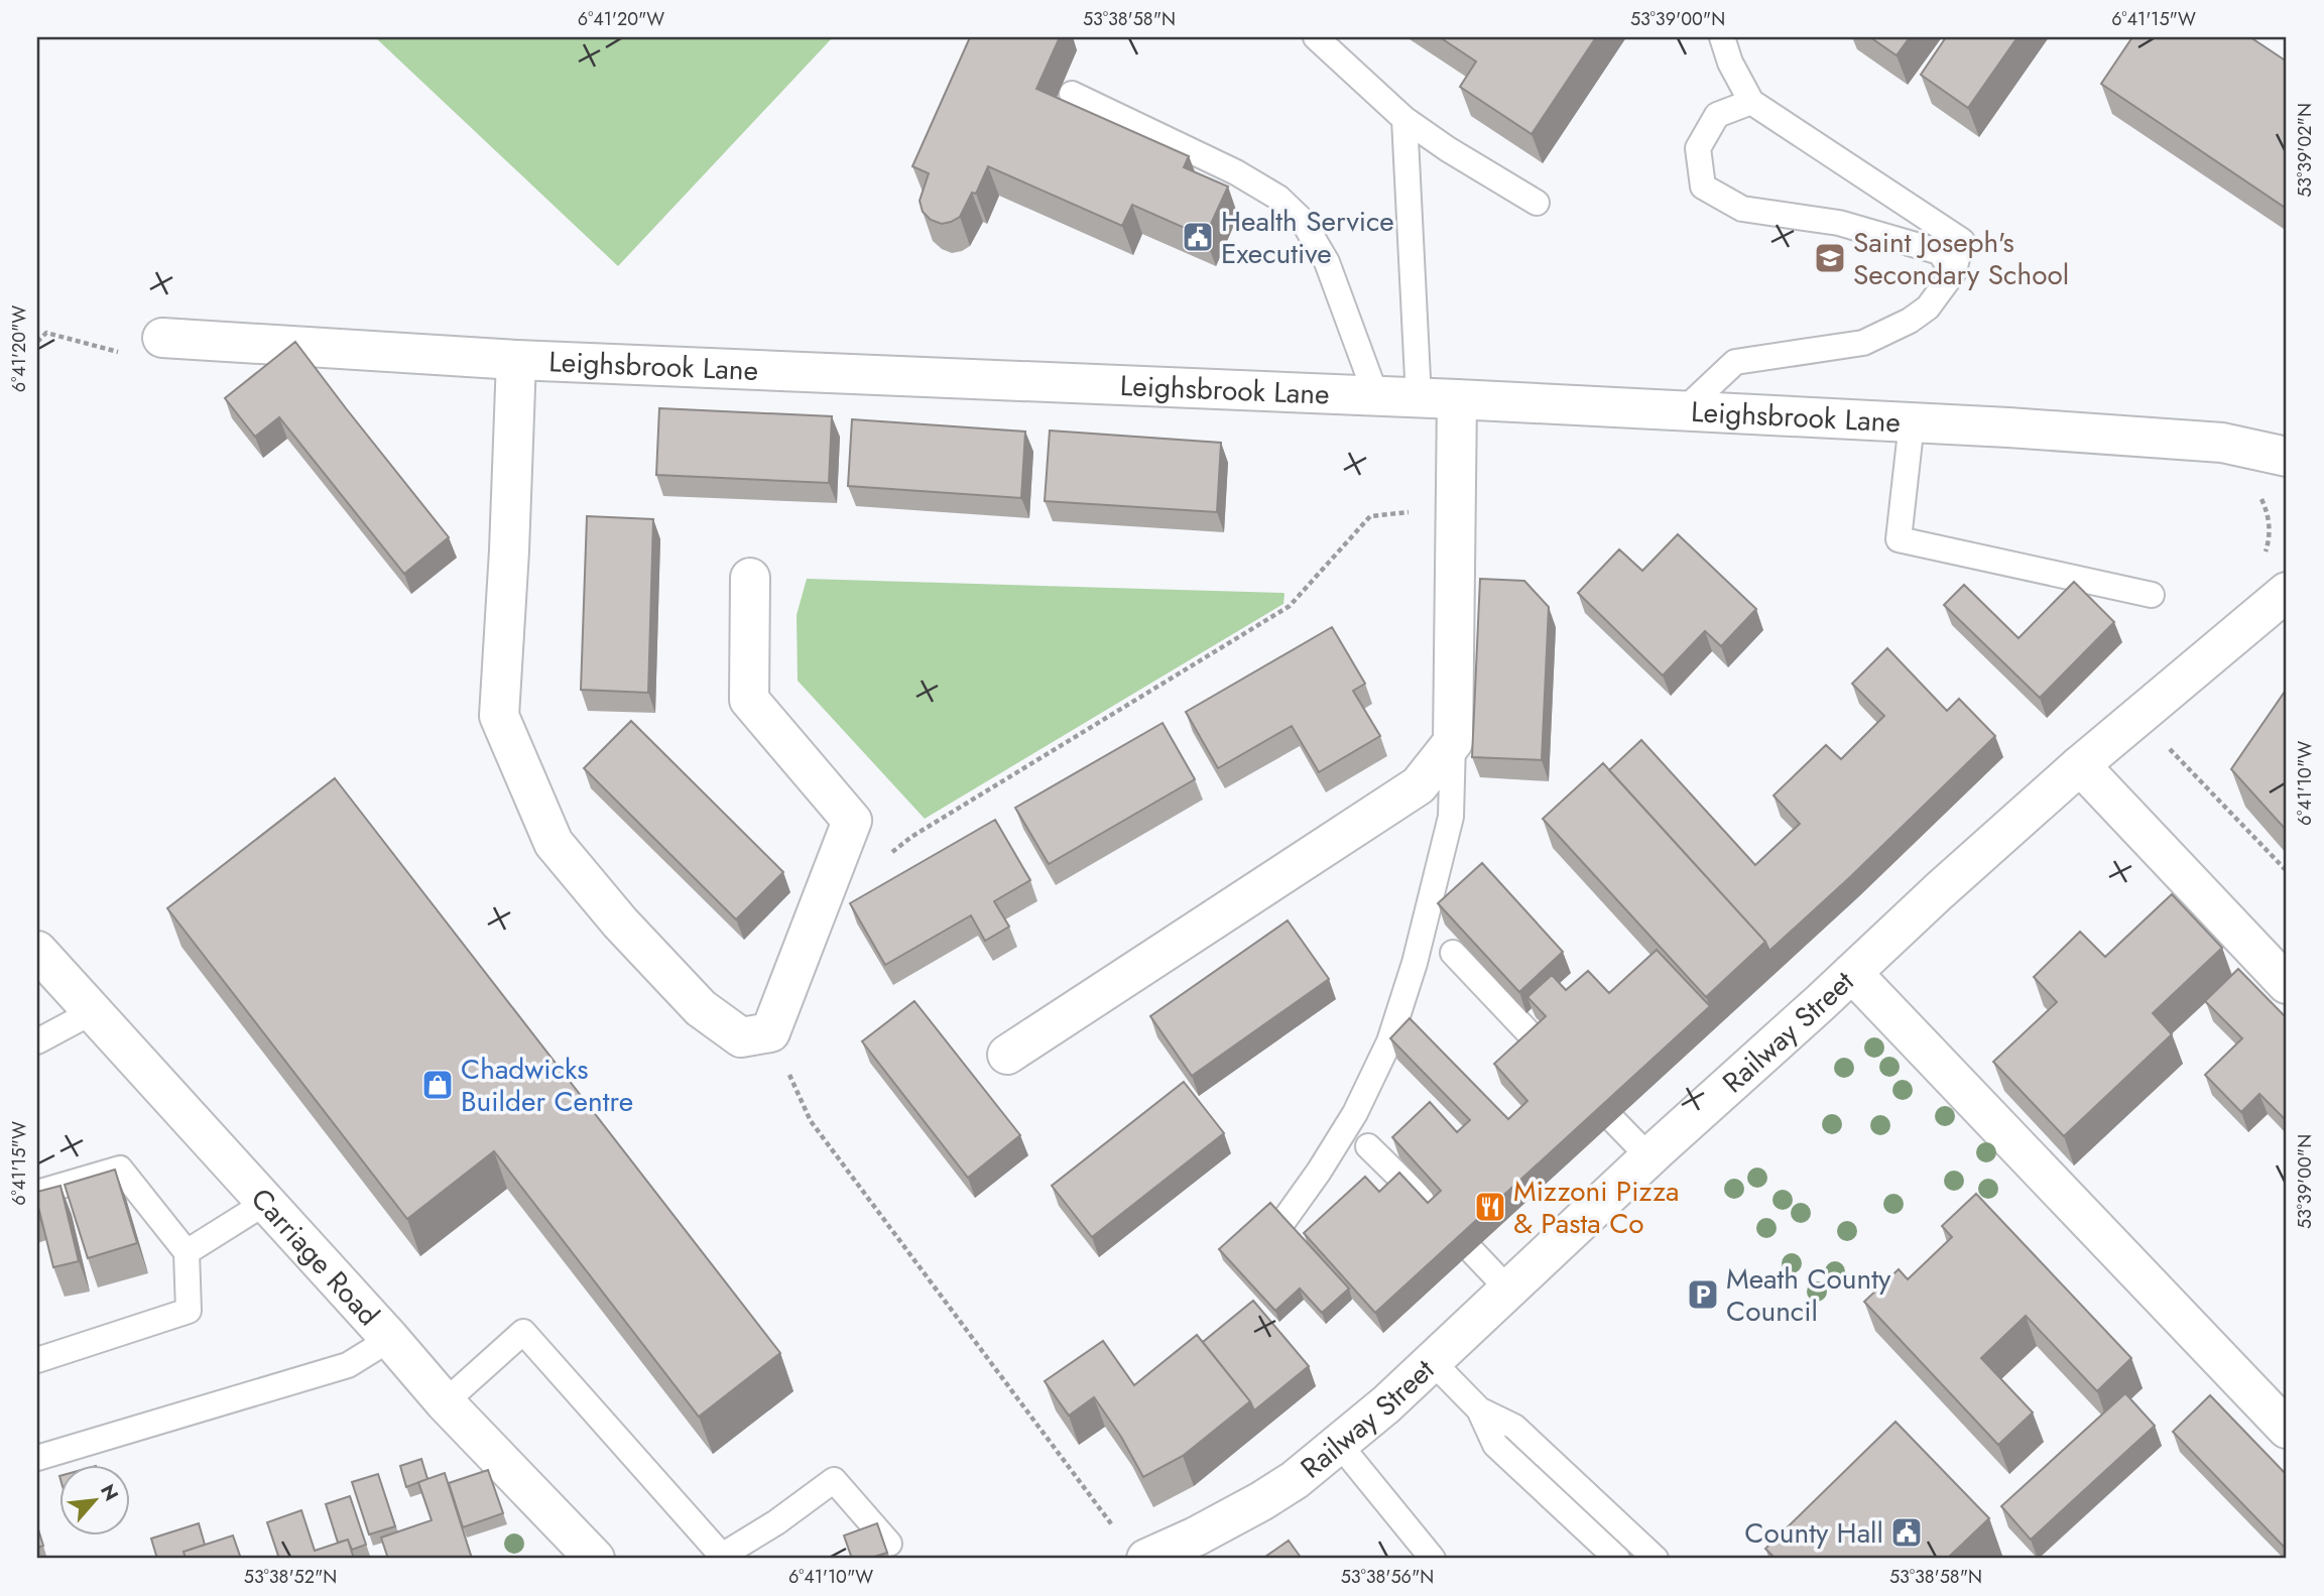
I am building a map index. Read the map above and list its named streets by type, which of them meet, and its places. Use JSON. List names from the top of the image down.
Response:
{
  "streets": {
    "street": ["Leighsbrook Lane", "Railway Street", "Carriage Road"]
  },
  "places": {
    "public building": ["Health Service Executive", "County Hall"],
    "school or university": ["Saint Joseph's Secondary School"],
    "shop": ["Chadwicks Builder Centre"],
    "restaurant": ["Mizzoni Pizza & Pasta Co"],
    "parking": ["Meath County Council"]
  },
  "north": "top right",
  "coordinates": [
    "6°41'20\"W",
    "53°38'58\"N",
    "53°39'00\"N",
    "6°41'15\"W",
    "53°39'02\"N",
    "6°41'10\"W",
    "53°38'52\"N",
    "53°38'56\"N"
  ]
}
